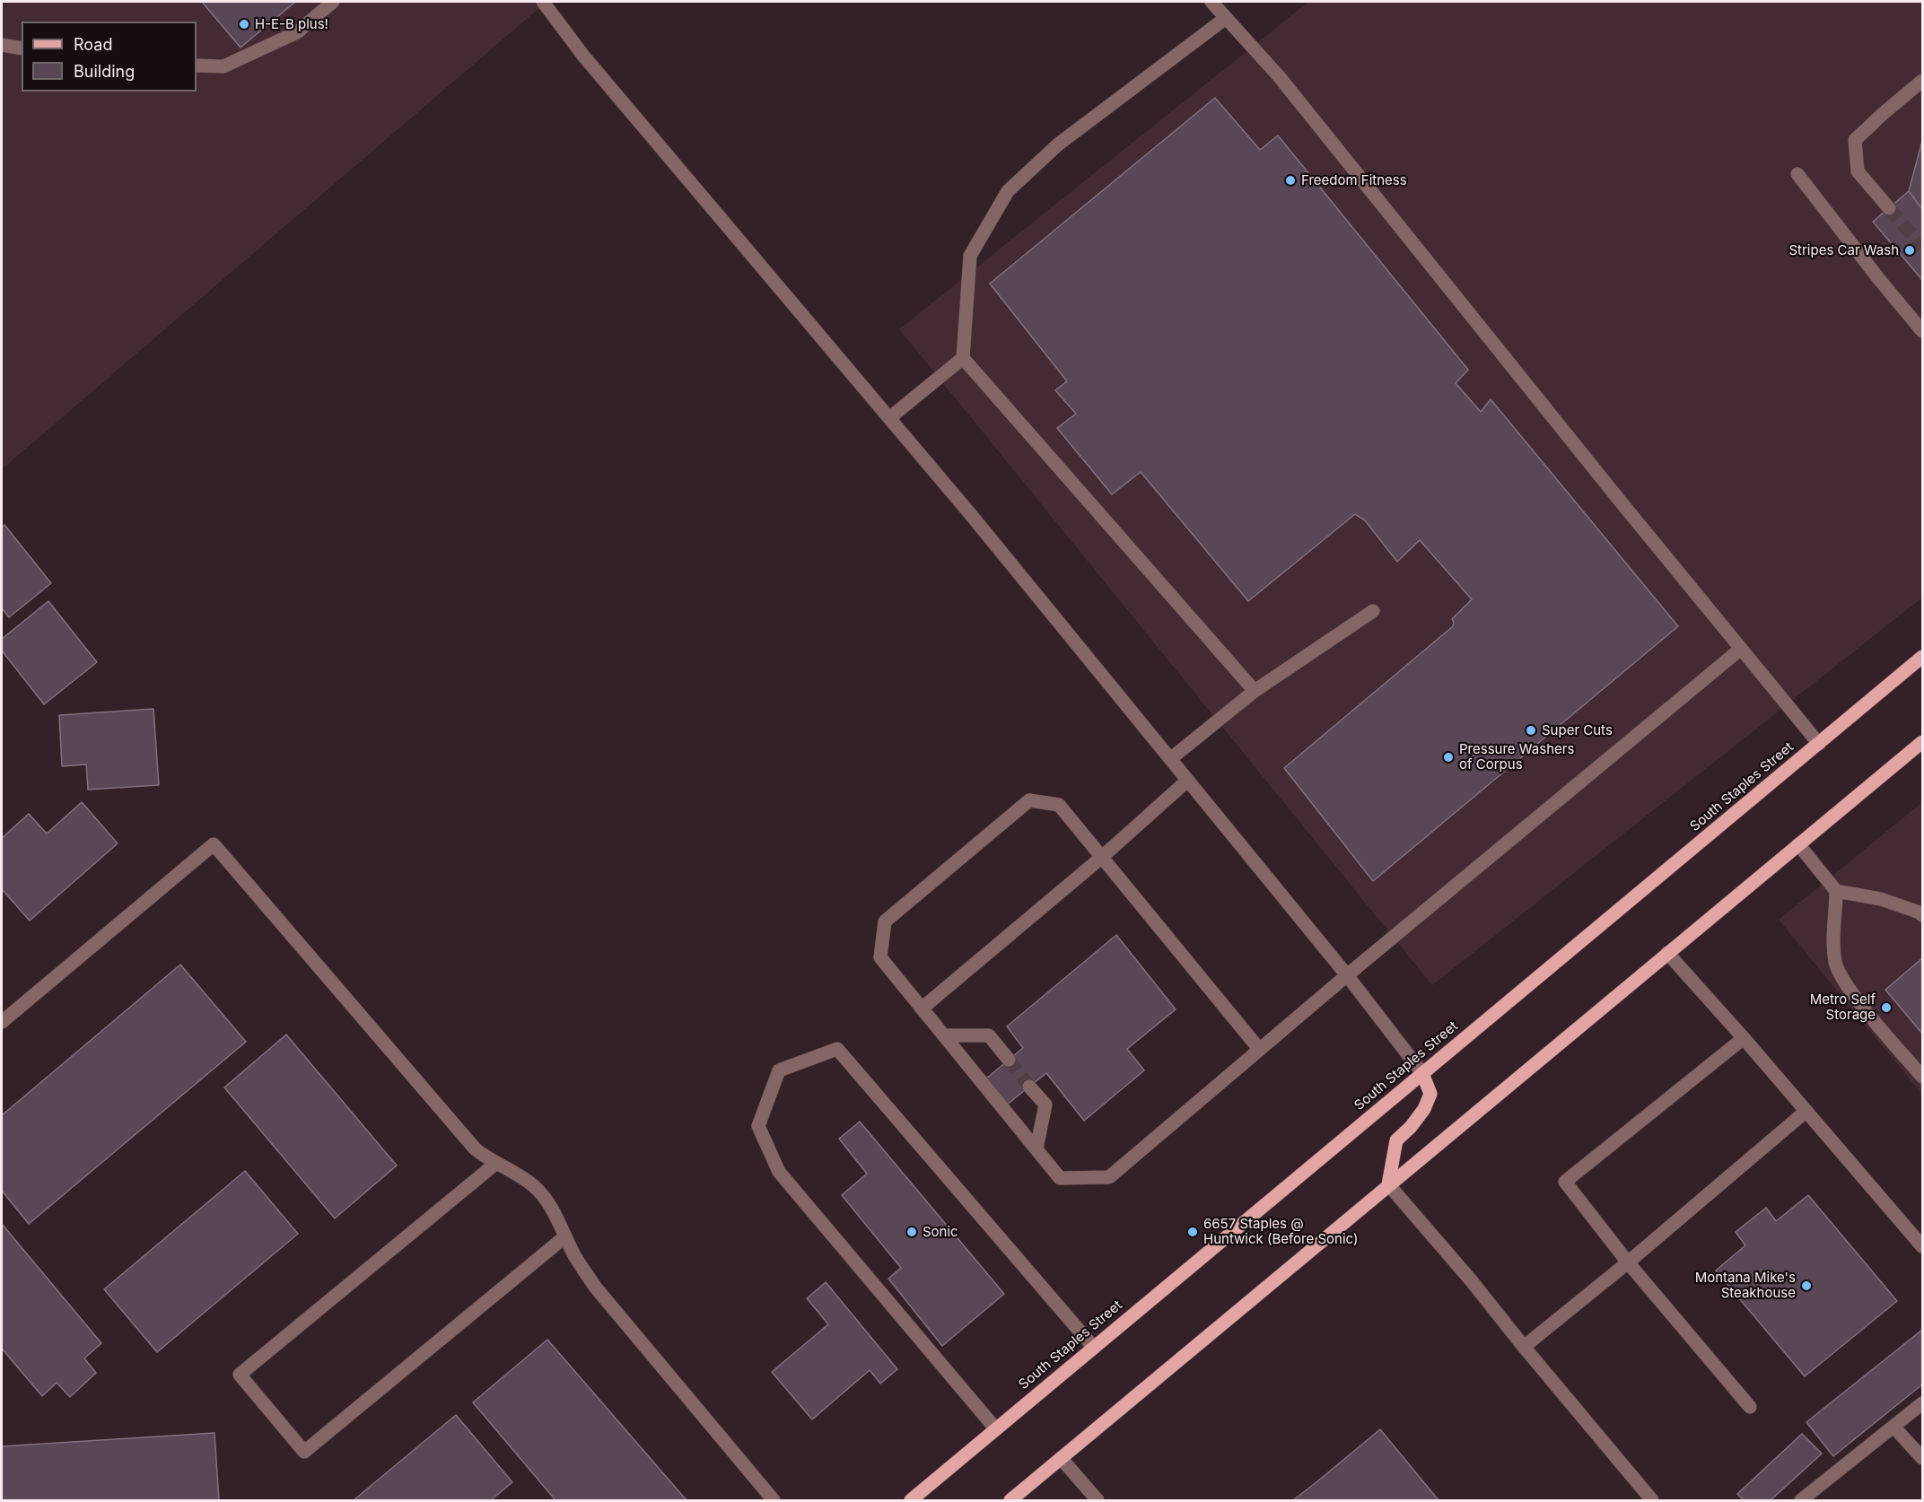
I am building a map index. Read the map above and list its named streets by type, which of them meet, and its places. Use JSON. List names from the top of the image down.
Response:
{
  "streets": {
    "main road": ["South Staples Street"]
  },
  "places": [
    "H-E-B plus!",
    "Freedom Fitness",
    "Stripes Car Wash",
    "Super Cuts",
    "Pressure Washers of Corpus",
    "Metro Self Storage",
    "Sonic",
    "6657 Staples @ Huntwick (Before Sonic)",
    "Montana Mike's Steakhouse"
  ],
  "legend": ["Road", "Building"]
}
